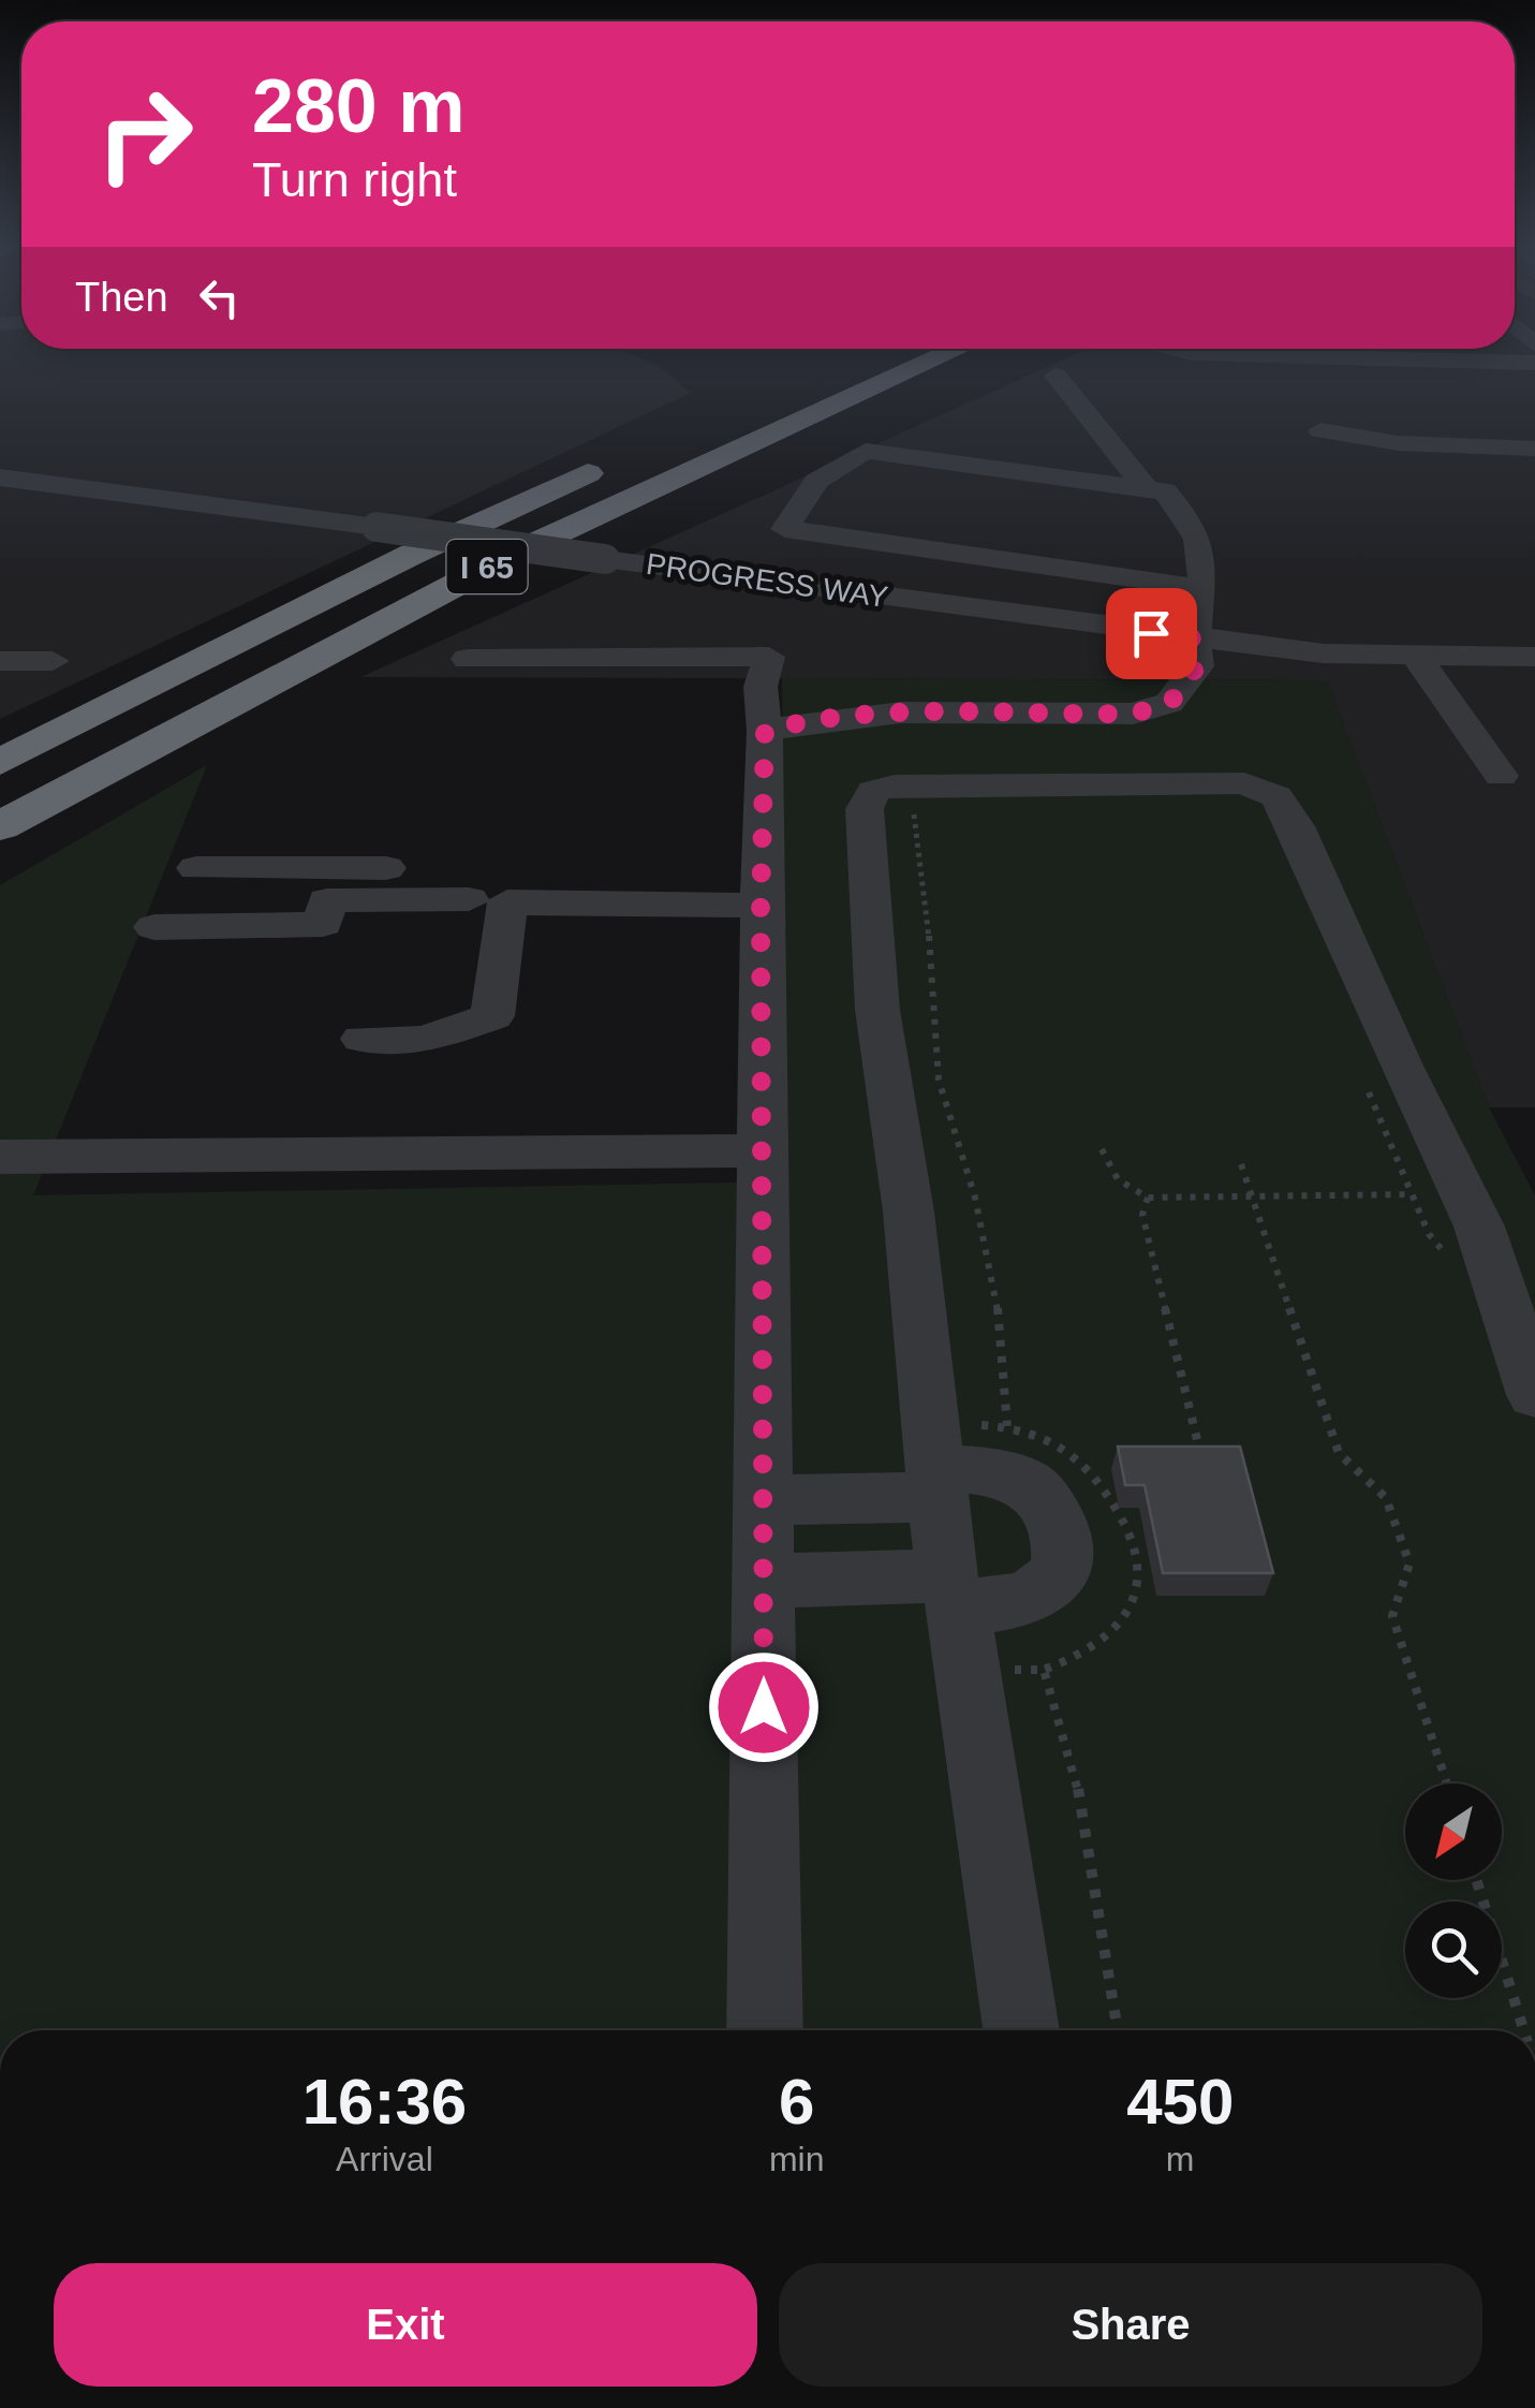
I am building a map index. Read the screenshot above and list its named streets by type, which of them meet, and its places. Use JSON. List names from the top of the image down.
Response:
{
  "streets": {
    "highway": ["I 65"],
    "street": ["PROGRESS WAY"]
  },
  "north": "bottom left",
  "page": {
    "turn": ["280 m", "Turn right"],
    "then": "Then",
    "eta": [
      "16:36",
      "Arrival",
      "6",
      "min",
      "450",
      "m"
    ],
    "buttons": ["Exit", "Share"]
  }
}
